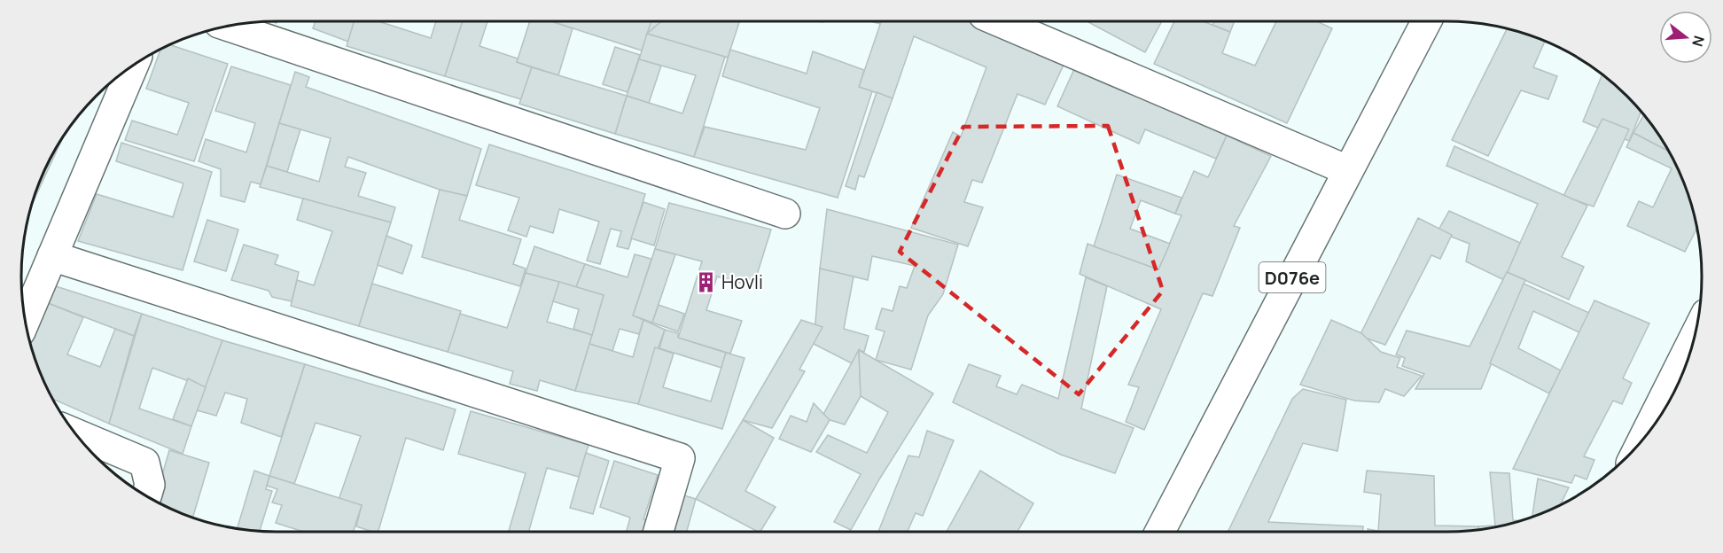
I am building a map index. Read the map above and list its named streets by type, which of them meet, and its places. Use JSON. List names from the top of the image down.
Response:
{
  "streets": {
    "street": ["D076e"]
  },
  "places": {
    "building": ["Hovli"]
  },
  "north": "right"
}
